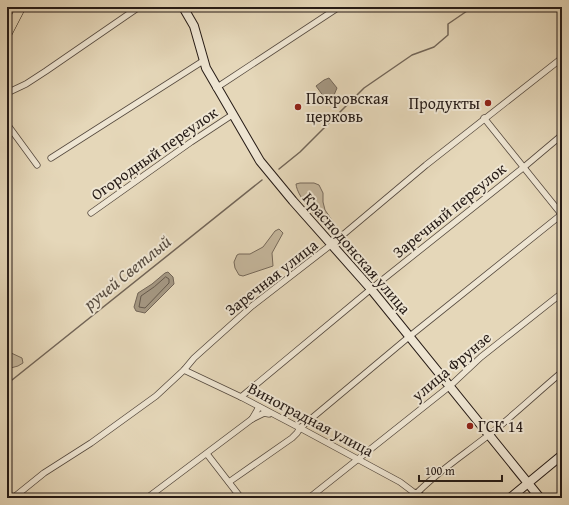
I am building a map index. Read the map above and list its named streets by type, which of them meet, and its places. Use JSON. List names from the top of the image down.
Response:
{
  "streets": {
    "street": [
      "Огородный переулок",
      "Заречный переулок",
      "Краснодонская улица",
      "Заречная улица",
      "улица Фрунзе",
      "Виноградная улица"
    ]
  },
  "crossings": [
    ["Огородный переулок", "Краснодонская улица"],
    ["Заречный переулок", "Краснодонская улица"],
    ["Заречный переулок", "Виноградная улица"],
    ["Краснодонская улица", "Заречная улица"],
    ["Краснодонская улица", "улица Фрунзе"],
    ["Заречная улица", "Виноградная улица"],
    ["улица Фрунзе", "Виноградная улица"]
  ],
  "water": ["ручей Светлый"],
  "places": ["Продукты", "Покровская церковь", "ГСК 14"],
  "scale_bar": "100 m"
}
